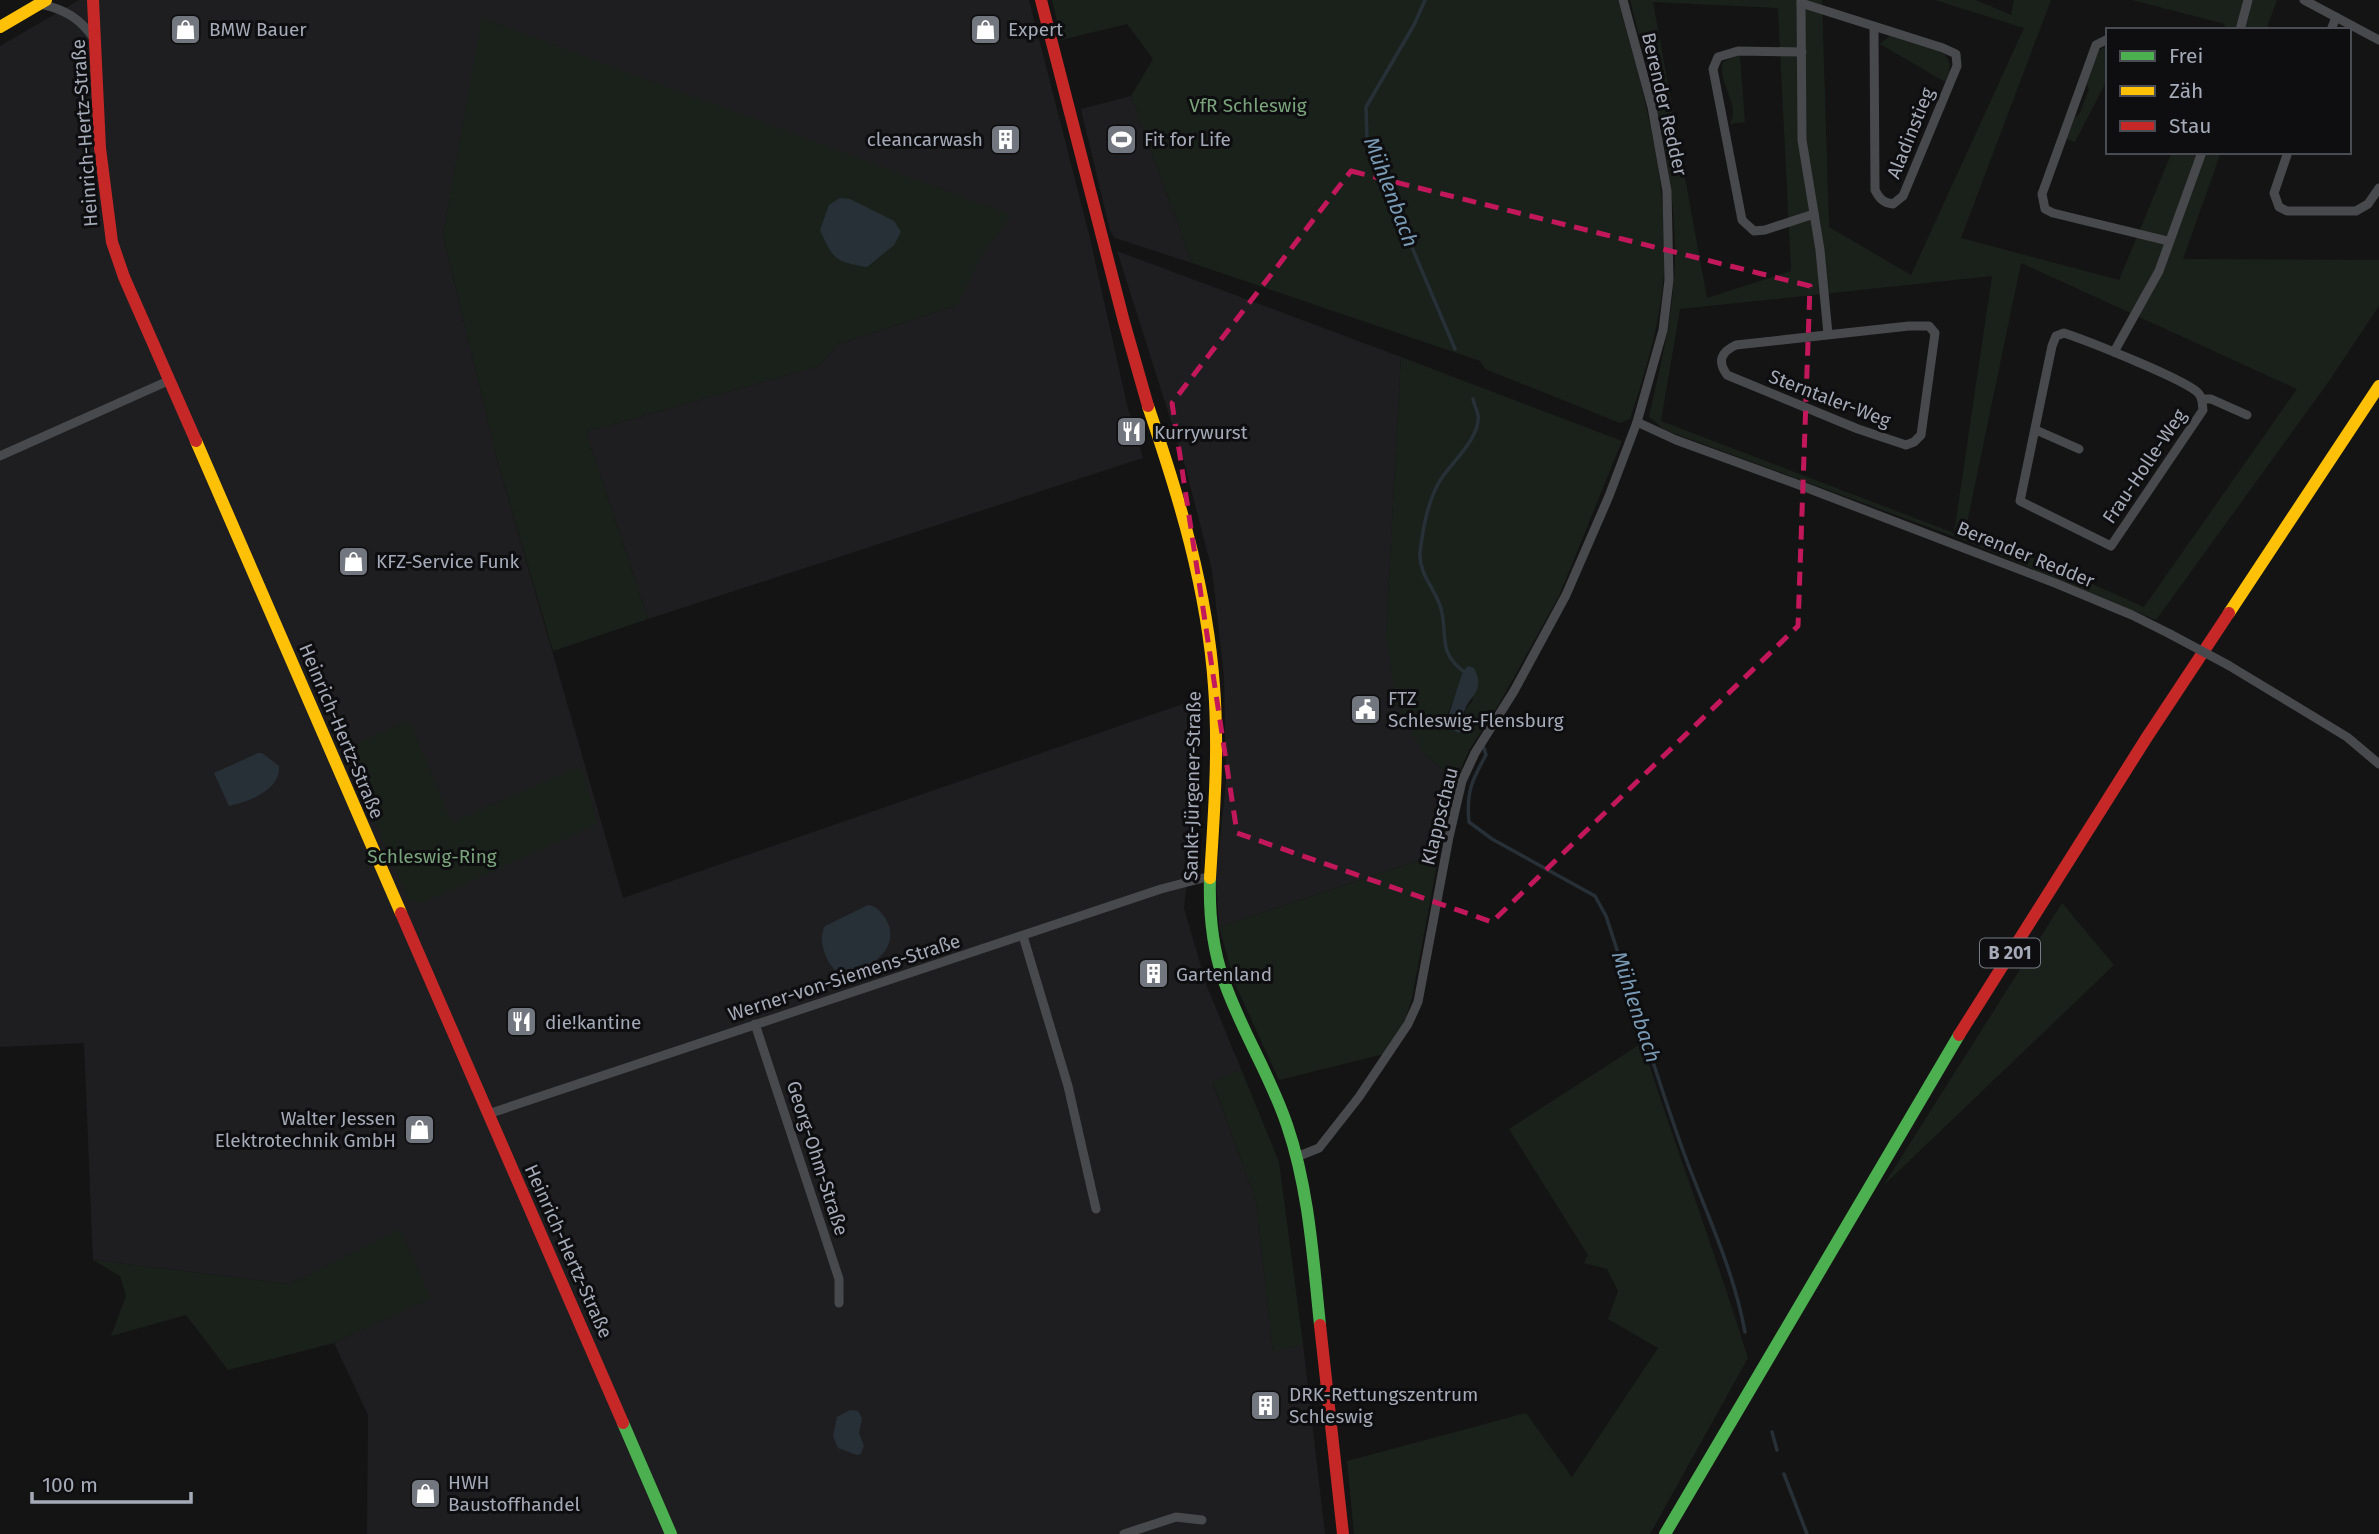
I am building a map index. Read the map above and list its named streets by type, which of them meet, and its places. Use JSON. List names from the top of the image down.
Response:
{
  "streets": {
    "street": [
      "Berender Redder",
      "Heinrich-Hertz-Straße",
      "Aladinstieg",
      "Sterntaler-Weg",
      "Frau-Holle-Weg",
      "Sankt-Jürgener-Straße",
      "Klappschau",
      "B 201",
      "Werner-von-Siemens-Straße",
      "Georg-Ohm-Straße"
    ]
  },
  "crossings": [
    ["Berender Redder", "Klappschau"],
    ["Heinrich-Hertz-Straße", "Werner-von-Siemens-Straße"],
    ["Sankt-Jürgener-Straße", "Klappschau"],
    ["Sankt-Jürgener-Straße", "Werner-von-Siemens-Straße"],
    ["Werner-von-Siemens-Straße", "Georg-Ohm-Straße"]
  ],
  "water": ["Mühlenbach"],
  "parks": ["VfR Schleswig", "Schleswig-Ring"],
  "places": {
    "shop": [
      "BMW Bauer",
      "Expert",
      "KFZ-Service Funk",
      "Walter Jessen Elektrotechnik GmbH",
      "HWH Baustoffhandel"
    ],
    "building": ["cleancarwash", "Gartenland", "DRK-Rettungszentrum Schleswig"],
    "sports": ["Fit for Life"],
    "restaurant": ["Kurrywurst", "die!kantine"],
    "public building": ["FTZ Schleswig-Flensburg"]
  },
  "legend": ["Frei", "Zäh", "Stau"],
  "scale_bar": "100 m"
}
